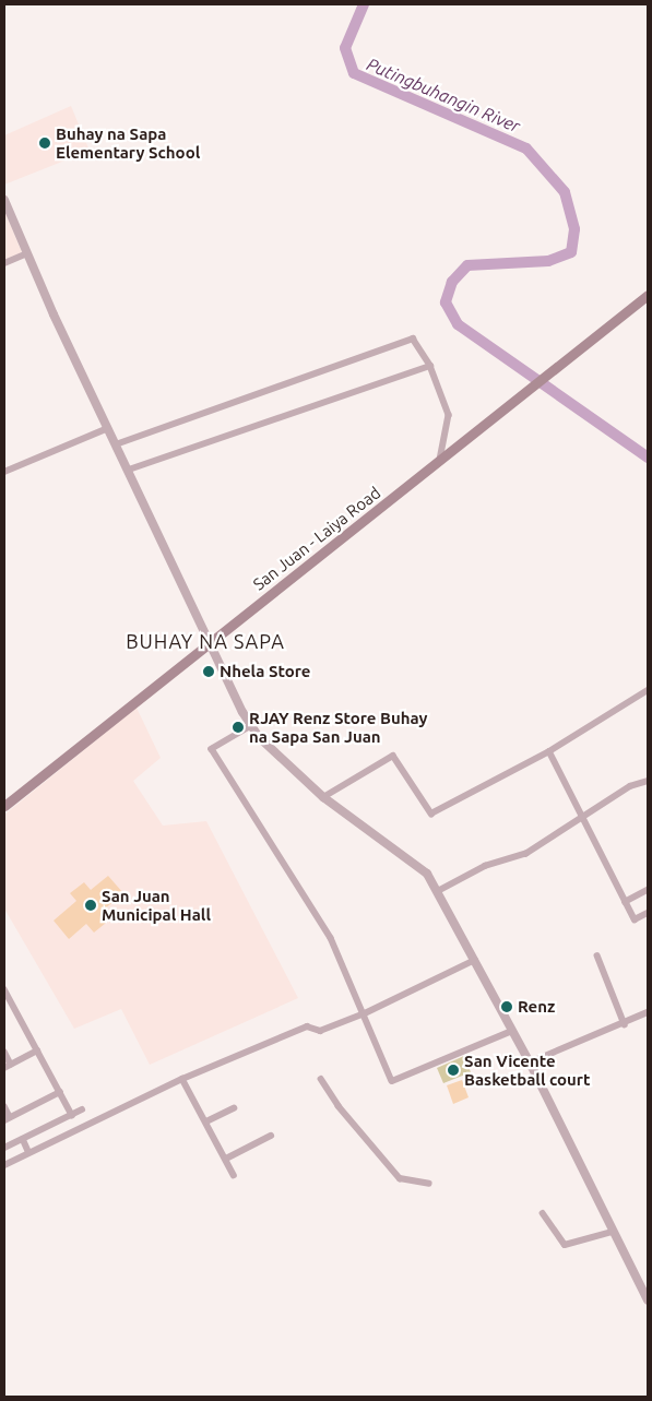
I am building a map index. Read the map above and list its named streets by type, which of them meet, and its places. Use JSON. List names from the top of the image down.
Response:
{
  "streets": {
    "main road": ["San Juan - Laiya Road"]
  },
  "districts": ["BUHAY NA SAPA"],
  "water": ["Putingbuhangin River"],
  "places": [
    "Buhay na Sapa Elementary School",
    "Nhela Store",
    "RJAY Renz Store Buhay na Sapa San Juan",
    "San Juan Municipal Hall",
    "Renz",
    "San Vicente Basketball court"
  ]
}
